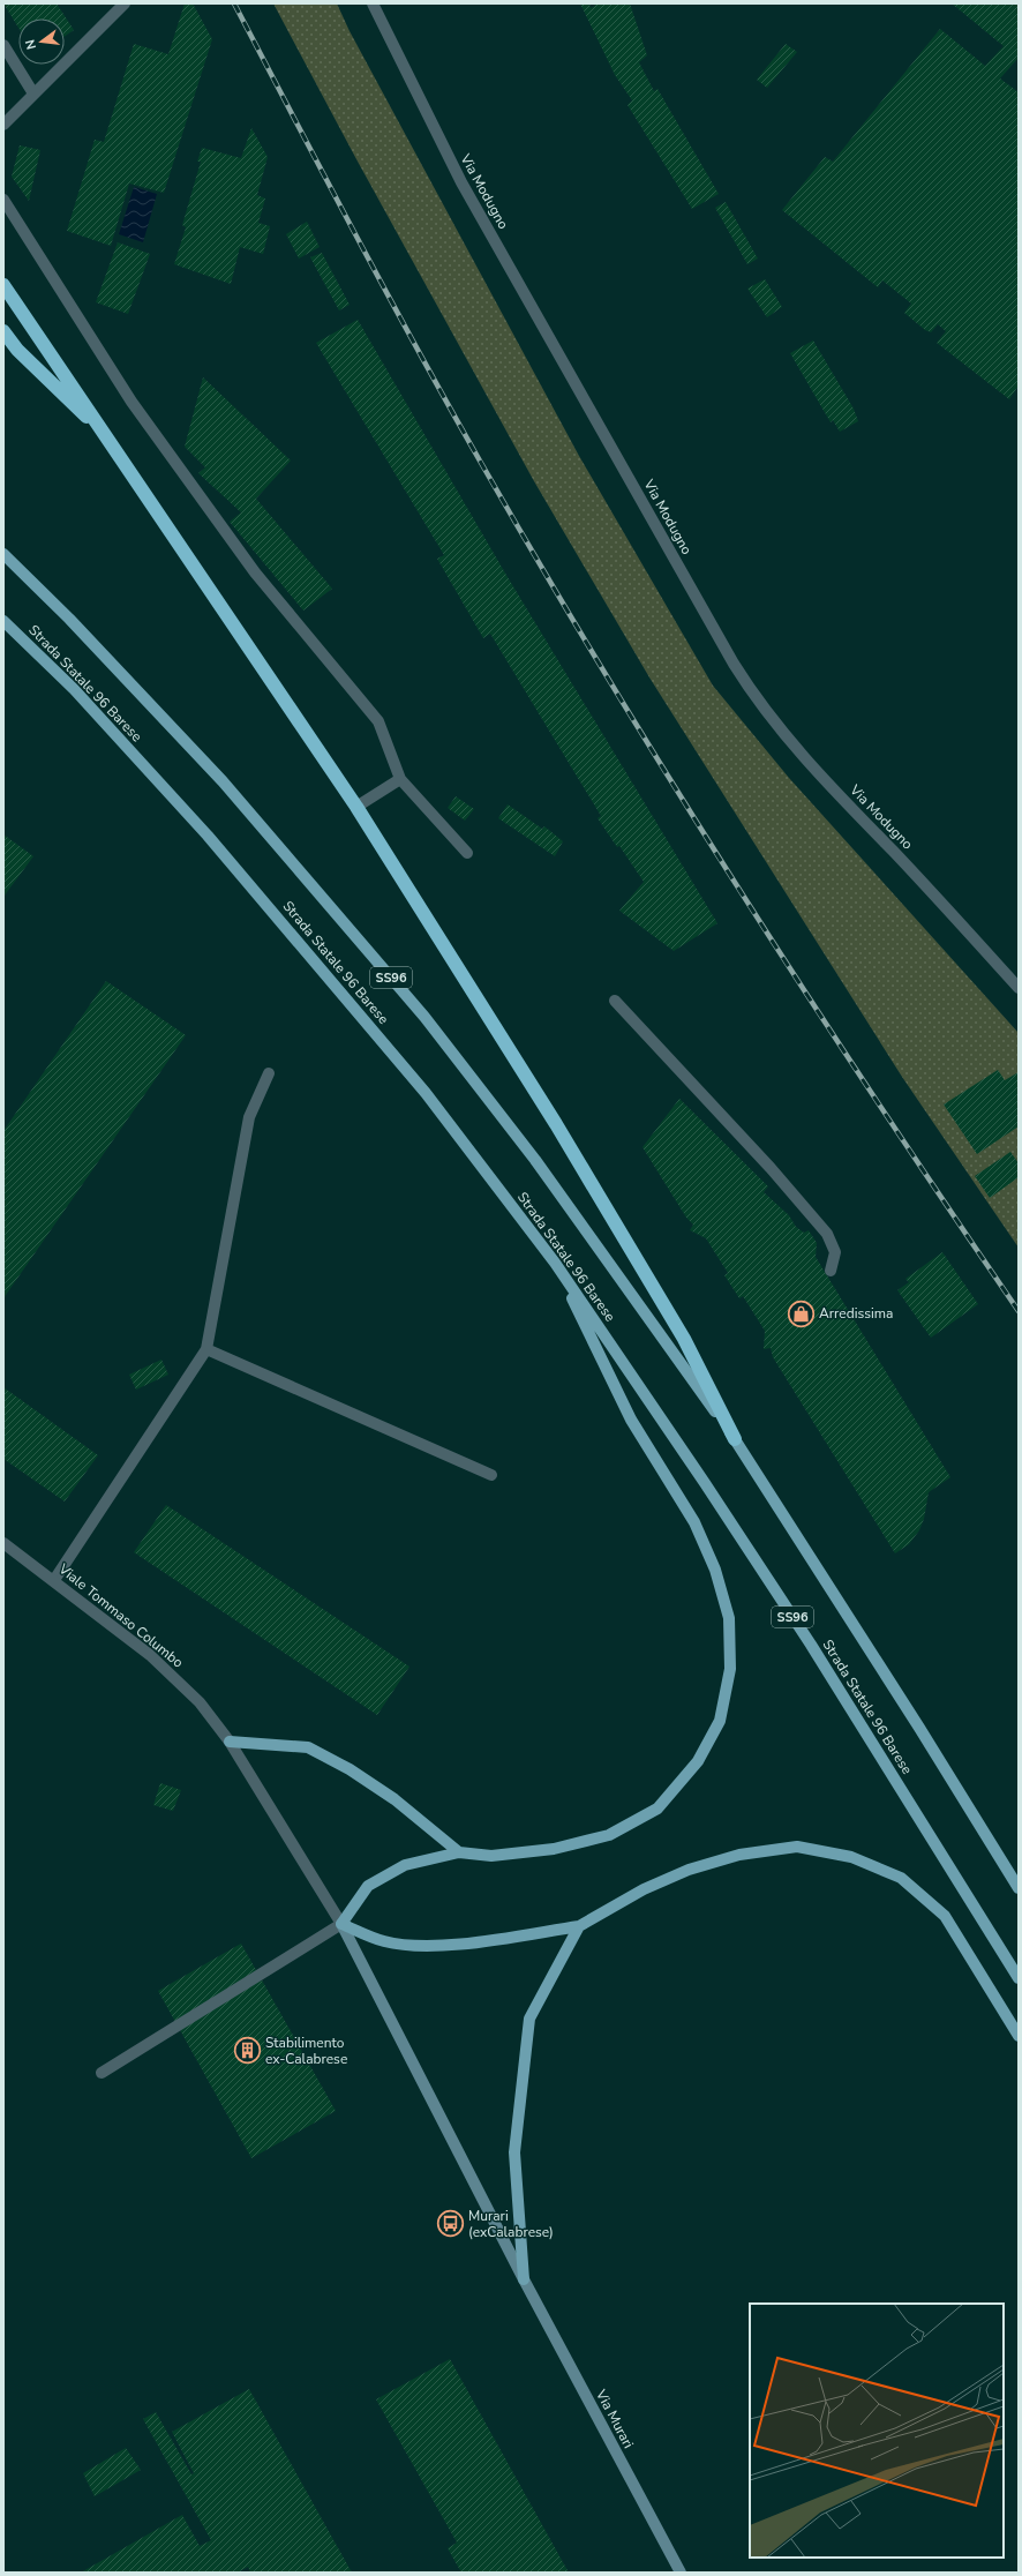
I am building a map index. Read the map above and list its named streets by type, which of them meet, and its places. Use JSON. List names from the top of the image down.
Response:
{
  "streets": {
    "main road": ["Strada Statale 96 Barese", "SS96"],
    "street": ["Via Modugno", "Viale Tommaso Columbo", "Via Murari"]
  },
  "crossings": [
    ["Viale Tommaso Columbo", "Via Murari"]
  ],
  "places": {
    "shop": ["Arredissima"],
    "building": ["Stabilimento ex-Calabrese"],
    "bus stop": ["Murari (exCalabrese)"]
  },
  "north": "left"
}
